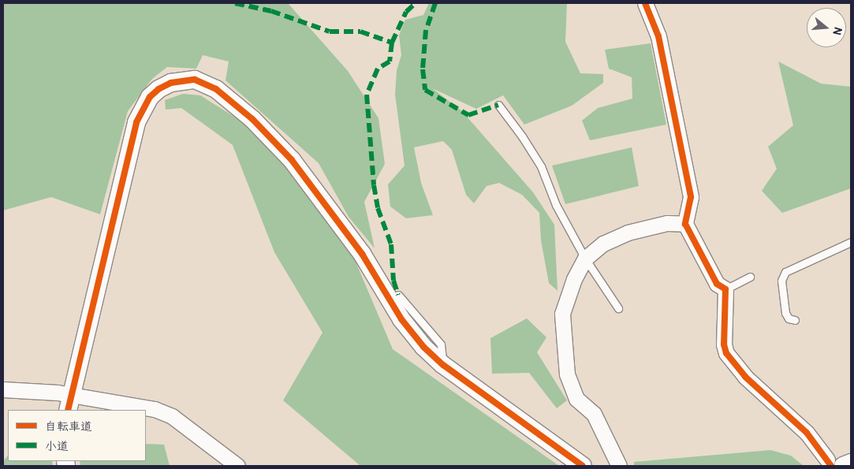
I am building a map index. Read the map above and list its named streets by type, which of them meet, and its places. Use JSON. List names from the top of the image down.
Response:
{
  "legend": ["自転車道", "小道"],
  "north": "right"
}
